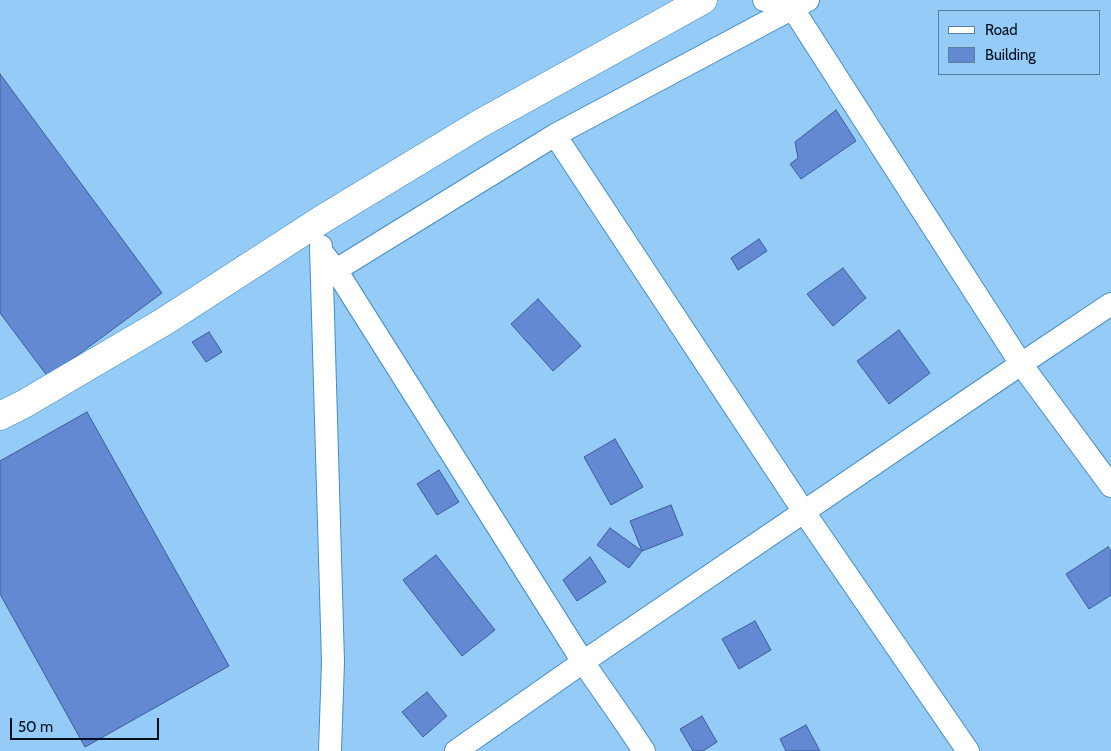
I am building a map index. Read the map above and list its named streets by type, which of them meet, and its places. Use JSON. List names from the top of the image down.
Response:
{
  "legend": ["Road", "Building"],
  "scale_bar": "50 m"
}
